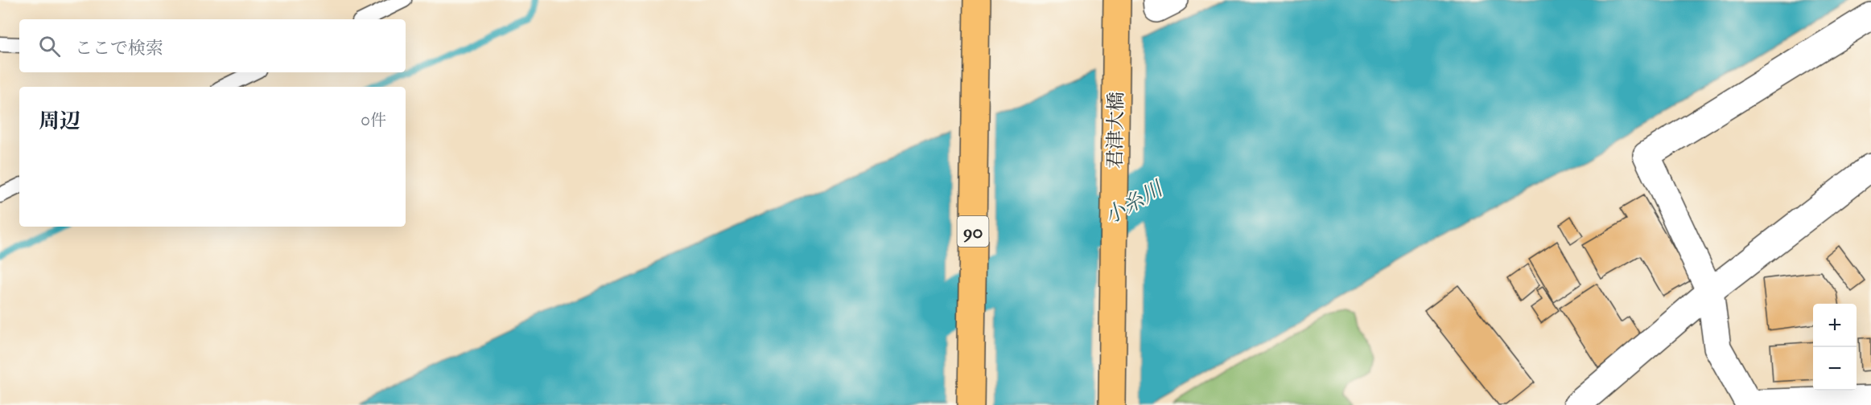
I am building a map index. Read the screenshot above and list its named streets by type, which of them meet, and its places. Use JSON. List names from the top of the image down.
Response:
{
  "streets": {
    "main road": ["君津大橋", "90"]
  },
  "water": ["小糸川"],
  "page": {
    "search": "ここで検索",
    "heading": ["周辺", "0件"],
    "map_buttons": ["+", "−"]
  }
}
